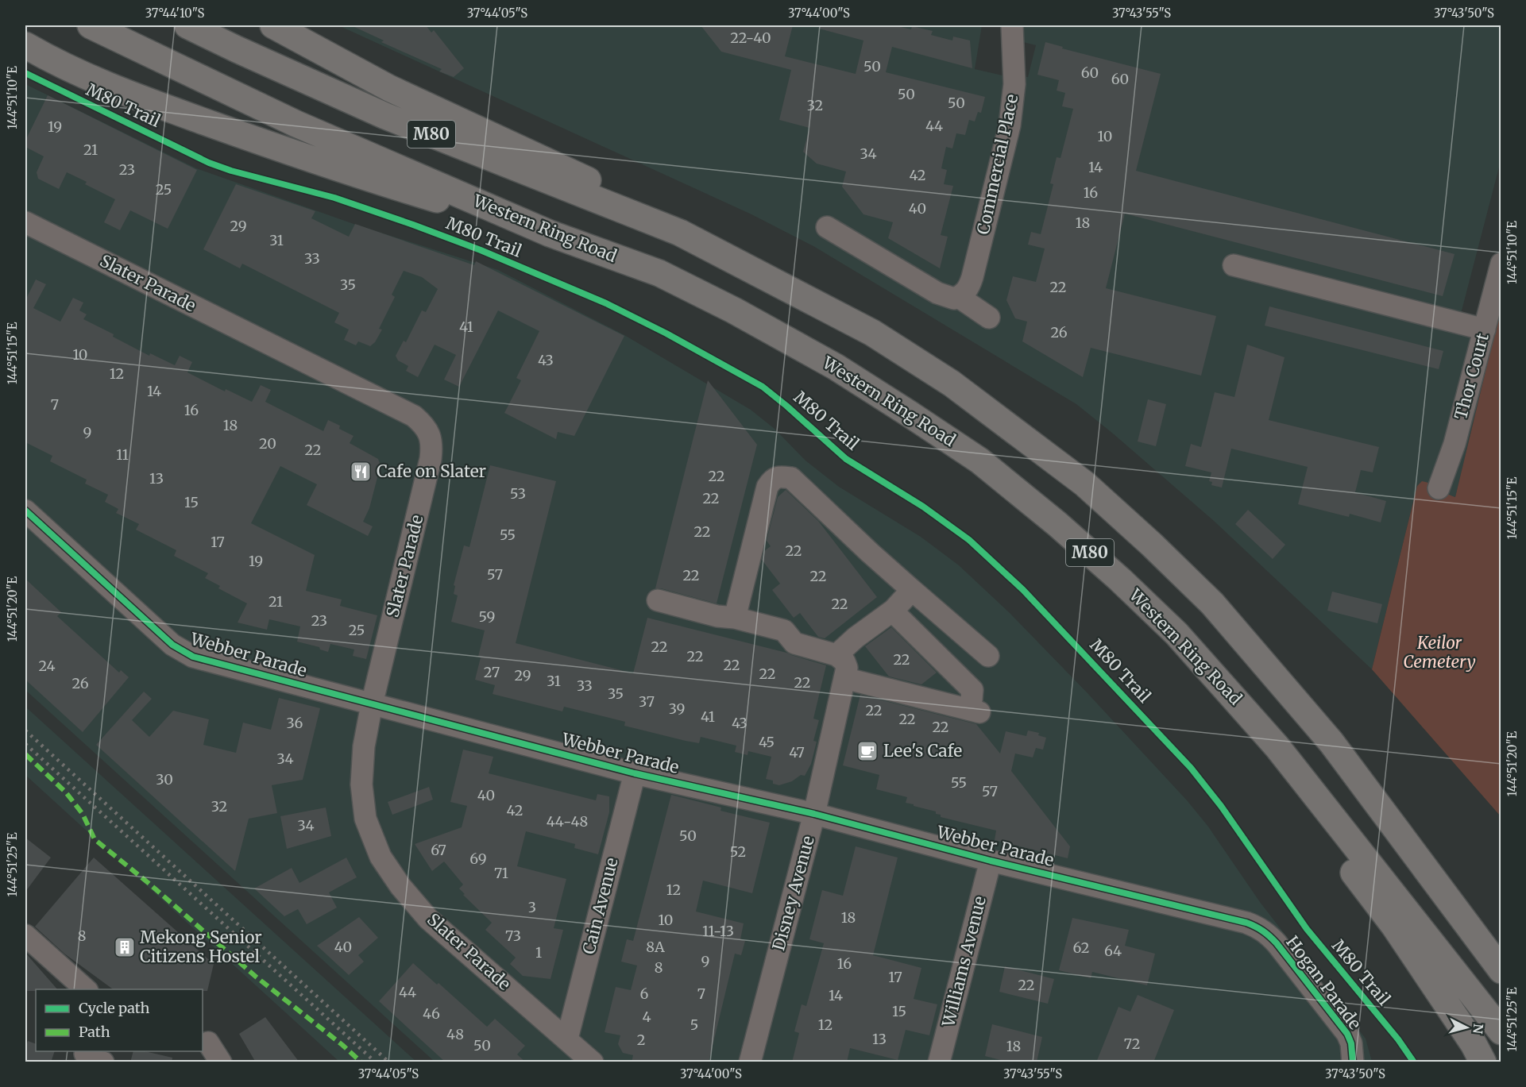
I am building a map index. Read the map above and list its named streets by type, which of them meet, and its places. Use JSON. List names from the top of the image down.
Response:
{
  "streets": {
    "highway": ["M80", "Western Ring Road"],
    "street": [
      "Commercial Place",
      "Slater Parade",
      "Thor Court",
      "Webber Parade",
      "Disney Avenue",
      "Cain Avenue",
      "Williams Avenue",
      "Hogan Parade"
    ],
    "cycle path": ["M80 Trail"]
  },
  "crossings": [
    ["Slater Parade", "Webber Parade"],
    ["Slater Parade", "Cain Avenue"],
    ["Webber Parade", "Disney Avenue"],
    ["Webber Parade", "Cain Avenue"],
    ["Webber Parade", "Williams Avenue"],
    ["Webber Parade", "Hogan Parade"]
  ],
  "parks": ["Keilor Cemetery"],
  "places": {
    "restaurant": ["Cafe on Slater"],
    "cafe": ["Lee's Cafe"],
    "building": ["Mekong Senior Citizens Hostel"]
  },
  "house_numbers": [
    "22-40",
    "50",
    "60",
    "60",
    "50",
    "50",
    "32",
    "44",
    "19",
    "10",
    "21",
    "34",
    "14",
    "23",
    "42",
    "25",
    "16",
    "40",
    "18",
    "29",
    "31",
    "33",
    "35",
    "22",
    "41",
    "26",
    "10",
    "43",
    "12",
    "14",
    "7",
    "16",
    "18",
    "9",
    "20",
    "22",
    "11",
    "22",
    "13",
    "53",
    "22",
    "15",
    "22",
    "55",
    "17",
    "22",
    "19",
    "57",
    "22",
    "22",
    "21",
    "22",
    "59",
    "23",
    "25",
    "22",
    "22",
    "22",
    "22",
    "24",
    "27",
    "22",
    "29",
    "31",
    "22",
    "26",
    "33",
    "35",
    "37",
    "39",
    "22",
    "41",
    "22",
    "36",
    "43",
    "22",
    "45",
    "47",
    "34",
    "30",
    "55",
    "57",
    "40",
    "32",
    "42",
    "44-48",
    "34",
    "50",
    "67",
    "52",
    "69",
    "71",
    "12",
    "3",
    "18",
    "10",
    "11-13",
    "8",
    "73",
    "40",
    "8A",
    "62",
    "64",
    "1",
    "9",
    "16",
    "8",
    "17",
    "22",
    "44",
    "6",
    "7",
    "14",
    "15",
    "46",
    "4",
    "5",
    "12",
    "48",
    "13",
    "2",
    "72",
    "50",
    "18"
  ],
  "legend": ["Cycle path", "Path"],
  "north": "right",
  "coordinates": [
    "37°44'10\"S",
    "37°44'05\"S",
    "37°44'00\"S",
    "37°43'55\"S",
    "37°43'50\"S",
    "144°51'10\"E",
    "144°51'15\"E",
    "144°51'20\"E",
    "144°51'25\"E"
  ]
}
